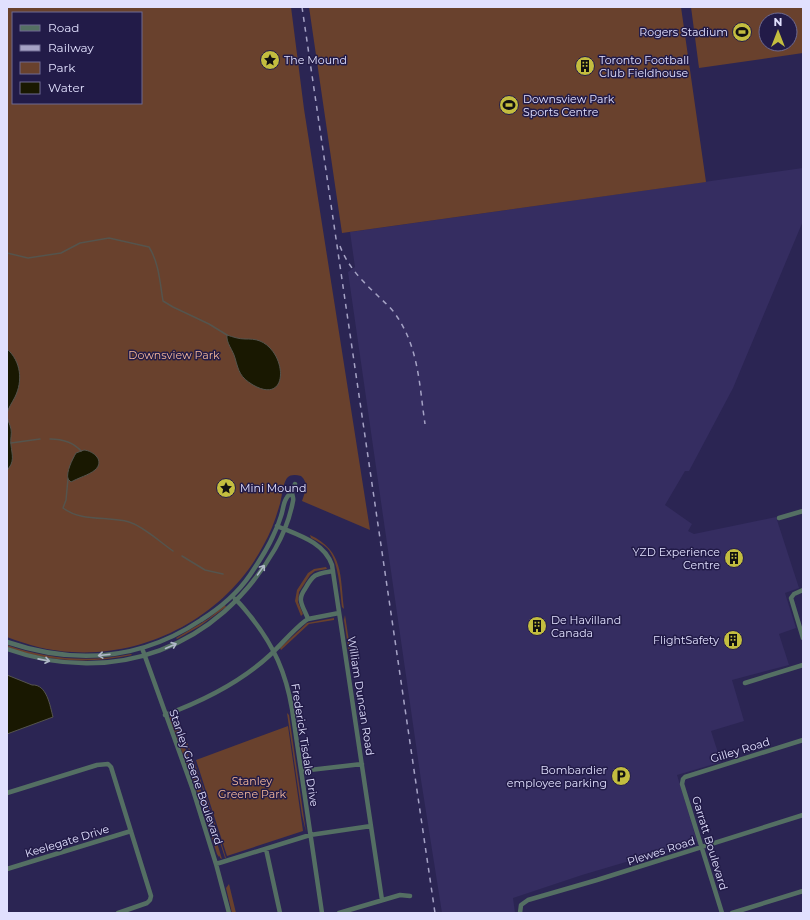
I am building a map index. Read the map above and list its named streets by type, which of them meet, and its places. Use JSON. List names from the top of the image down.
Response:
{
  "streets": {
    "street": [
      "William Duncan Road",
      "Frederick Tisdale Drive",
      "Gilley Road",
      "Stanley Greene Boulevard",
      "Keelegate Drive",
      "Garratt Boulevard",
      "Plewes Road"
    ]
  },
  "crossings": [
    ["Gilley Road", "Garratt Boulevard"],
    ["Garratt Boulevard", "Plewes Road"]
  ],
  "parks": ["Downsview Park", "Stanley Greene Park"],
  "places": {
    "sports": ["Rogers Stadium", "Downsview Park Sports Centre"],
    "place": ["The Mound", "Mini Mound"],
    "building": [
      "Toronto Football Club Fieldhouse",
      "YZD Experience Centre",
      "De Havilland Canada",
      "FlightSafety"
    ],
    "parking": ["Bombardier employee parking"]
  },
  "legend": [
    "Road",
    "Railway",
    "Park",
    "Water"
  ],
  "north": "top"
}
